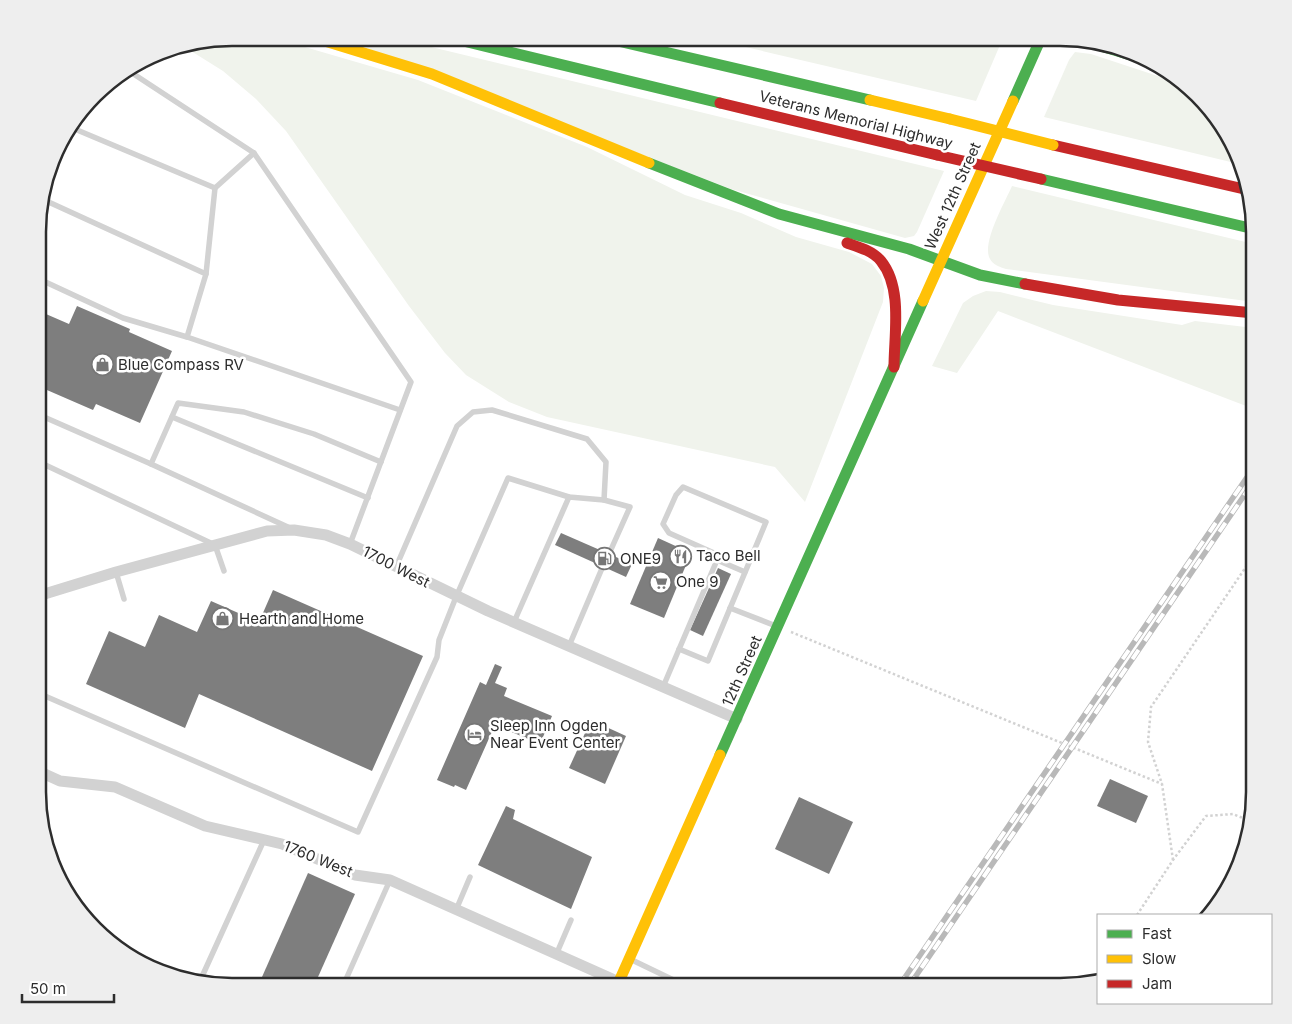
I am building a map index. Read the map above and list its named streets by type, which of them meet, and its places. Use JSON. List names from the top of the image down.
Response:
{
  "streets": {
    "main road": ["Veterans Memorial Highway", "West 12th Street", "12th Street"],
    "street": ["1700 West", "1760 West"]
  },
  "crossings": [
    ["West 12th Street", "12th Street"],
    ["1700 West", "12th Street"]
  ],
  "places": {
    "shop": ["Blue Compass RV", "Hearth and Home"],
    "restaurant": ["Taco Bell"],
    "fuel station": ["ONE9"],
    "supermarket": ["One 9"],
    "hotel": ["Sleep Inn Ogden Near Event Center"]
  },
  "legend": ["Fast", "Slow", "Jam"],
  "scale_bar": "50 m"
}
